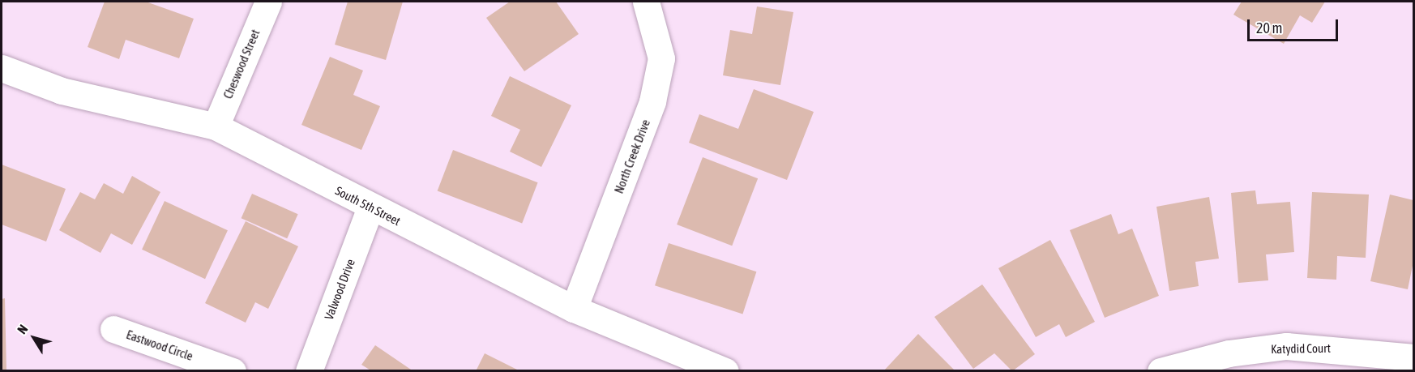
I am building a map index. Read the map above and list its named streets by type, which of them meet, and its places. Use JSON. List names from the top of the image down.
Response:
{
  "streets": {
    "street": [
      "Cheswood Street",
      "North Creek Drive",
      "South 5th Street",
      "Valwood Drive",
      "Eastwood Circle",
      "Katydid Court"
    ]
  },
  "crossings": [
    ["Cheswood Street", "South 5th Street"],
    ["North Creek Drive", "South 5th Street"],
    ["South 5th Street", "Valwood Drive"]
  ],
  "scale_bar": "20 m",
  "north": "top left"
}
